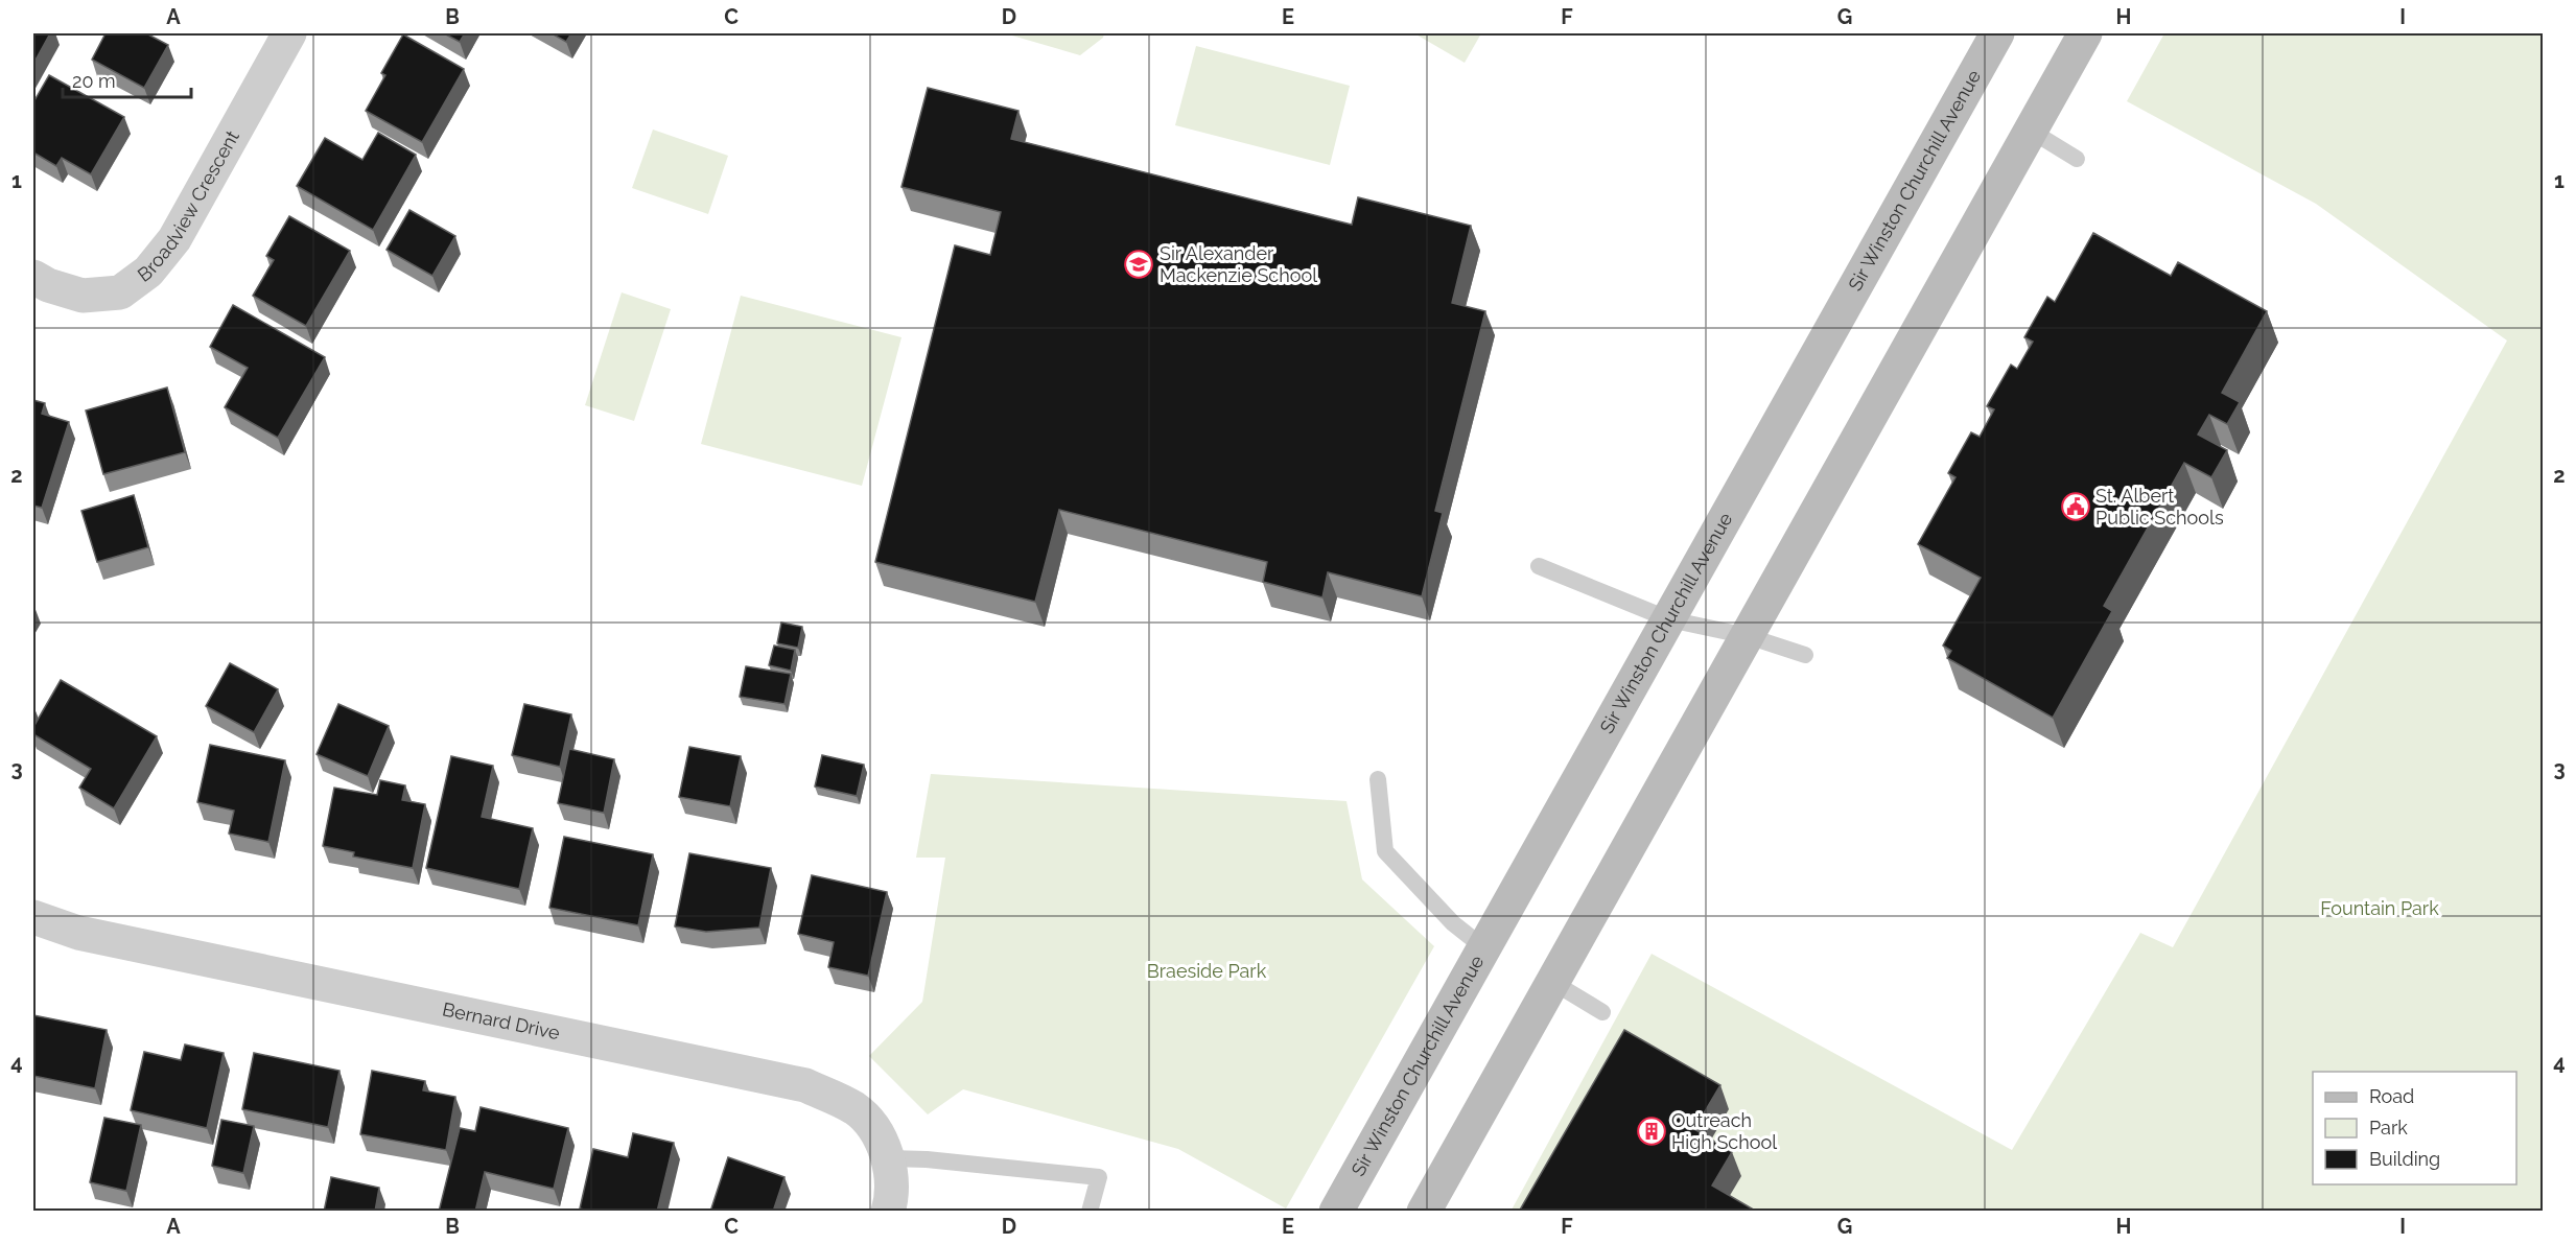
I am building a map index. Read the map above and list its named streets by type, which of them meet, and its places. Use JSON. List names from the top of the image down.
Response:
{
  "streets": {
    "main road": ["Sir Winston Churchill Avenue"],
    "street": ["Broadview Crescent", "Bernard Drive"]
  },
  "parks": ["Fountain Park", "Braeside Park"],
  "places": {
    "school or university": ["Sir Alexander Mackenzie School"],
    "public building": ["St. Albert Public Schools"],
    "building": ["Outreach High School"]
  },
  "legend": ["Road", "Park", "Building"],
  "scale_bar": "20 m",
  "grid": {
    "columns": [
      "A",
      "B",
      "C",
      "D",
      "E",
      "F",
      "G",
      "H",
      "I"
    ],
    "rows": [
      "1",
      "2",
      "3",
      "4"
    ]
  }
}
